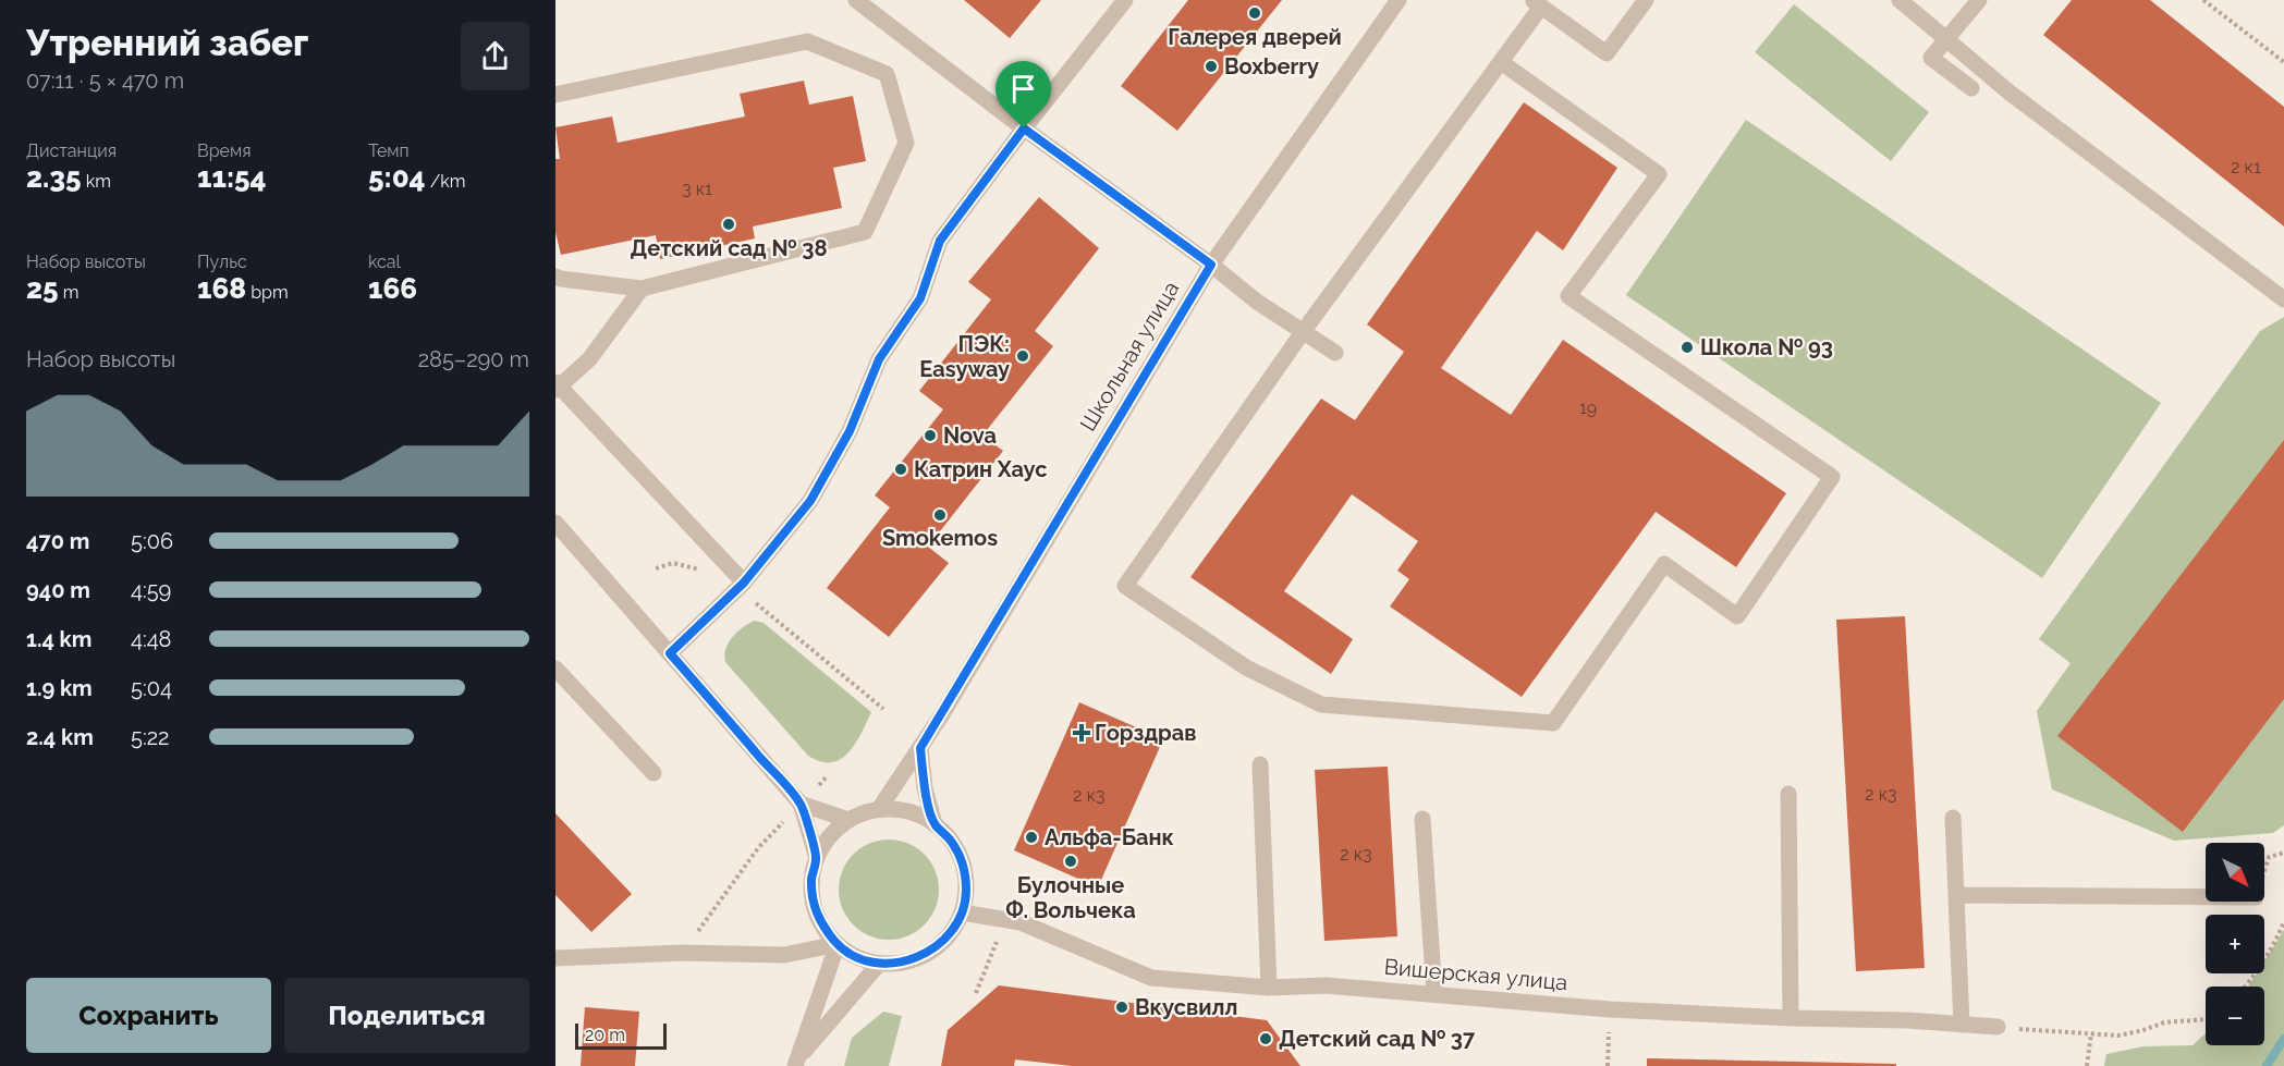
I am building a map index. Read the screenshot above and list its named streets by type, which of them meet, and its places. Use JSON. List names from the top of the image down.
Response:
{
  "streets": {
    "street": ["Школьная улица", "Вишерская улица"]
  },
  "crossings": [
    ["Школьная улица", "Вишерская улица"]
  ],
  "places": {
    "other": [
      "Галерея дверей",
      "Boxberry",
      "Детский сад № 38",
      "Школа № 93",
      "ПЭК: Easyway",
      "Nova",
      "Катрин Хаус",
      "Smokemos",
      "Альфа-Банк",
      "Булочные Ф. Вольчека",
      "Вкусвилл",
      "Детский сад № 37"
    ],
    "health": ["Горздрав"]
  },
  "house_numbers": [
    "2 к1",
    "3 к1",
    "19",
    "2 к3",
    "2 к3",
    "2 к3"
  ],
  "scale_bar": "20 m",
  "north": "bottom right",
  "page": {
    "heading": ["Утренний забег", "07:11 · 5 × 470 m"],
    "stats": [
      ["Дистанция", "2.35 km"],
      ["Время", "11:54"],
      ["Темп", "5:04 /km"],
      ["Набор высоты", "25 m"],
      ["Пульс", "168 bpm"],
      ["kcal", "166"]
    ],
    "chart": ["Набор высоты", "285–290 m"],
    "list": [
      {
        "name": "470 m",
        "note": "5:06"
      },
      {
        "name": "940 m",
        "note": "4:59"
      },
      {
        "name": "1.4 km",
        "note": "4:48"
      },
      {
        "name": "1.9 km",
        "note": "5:04"
      },
      {
        "name": "2.4 km",
        "note": "5:22"
      }
    ],
    "map_buttons": ["+", "−"],
    "buttons": ["Сохранить", "Поделиться"],
    "scale": "20 m"
  }
}
